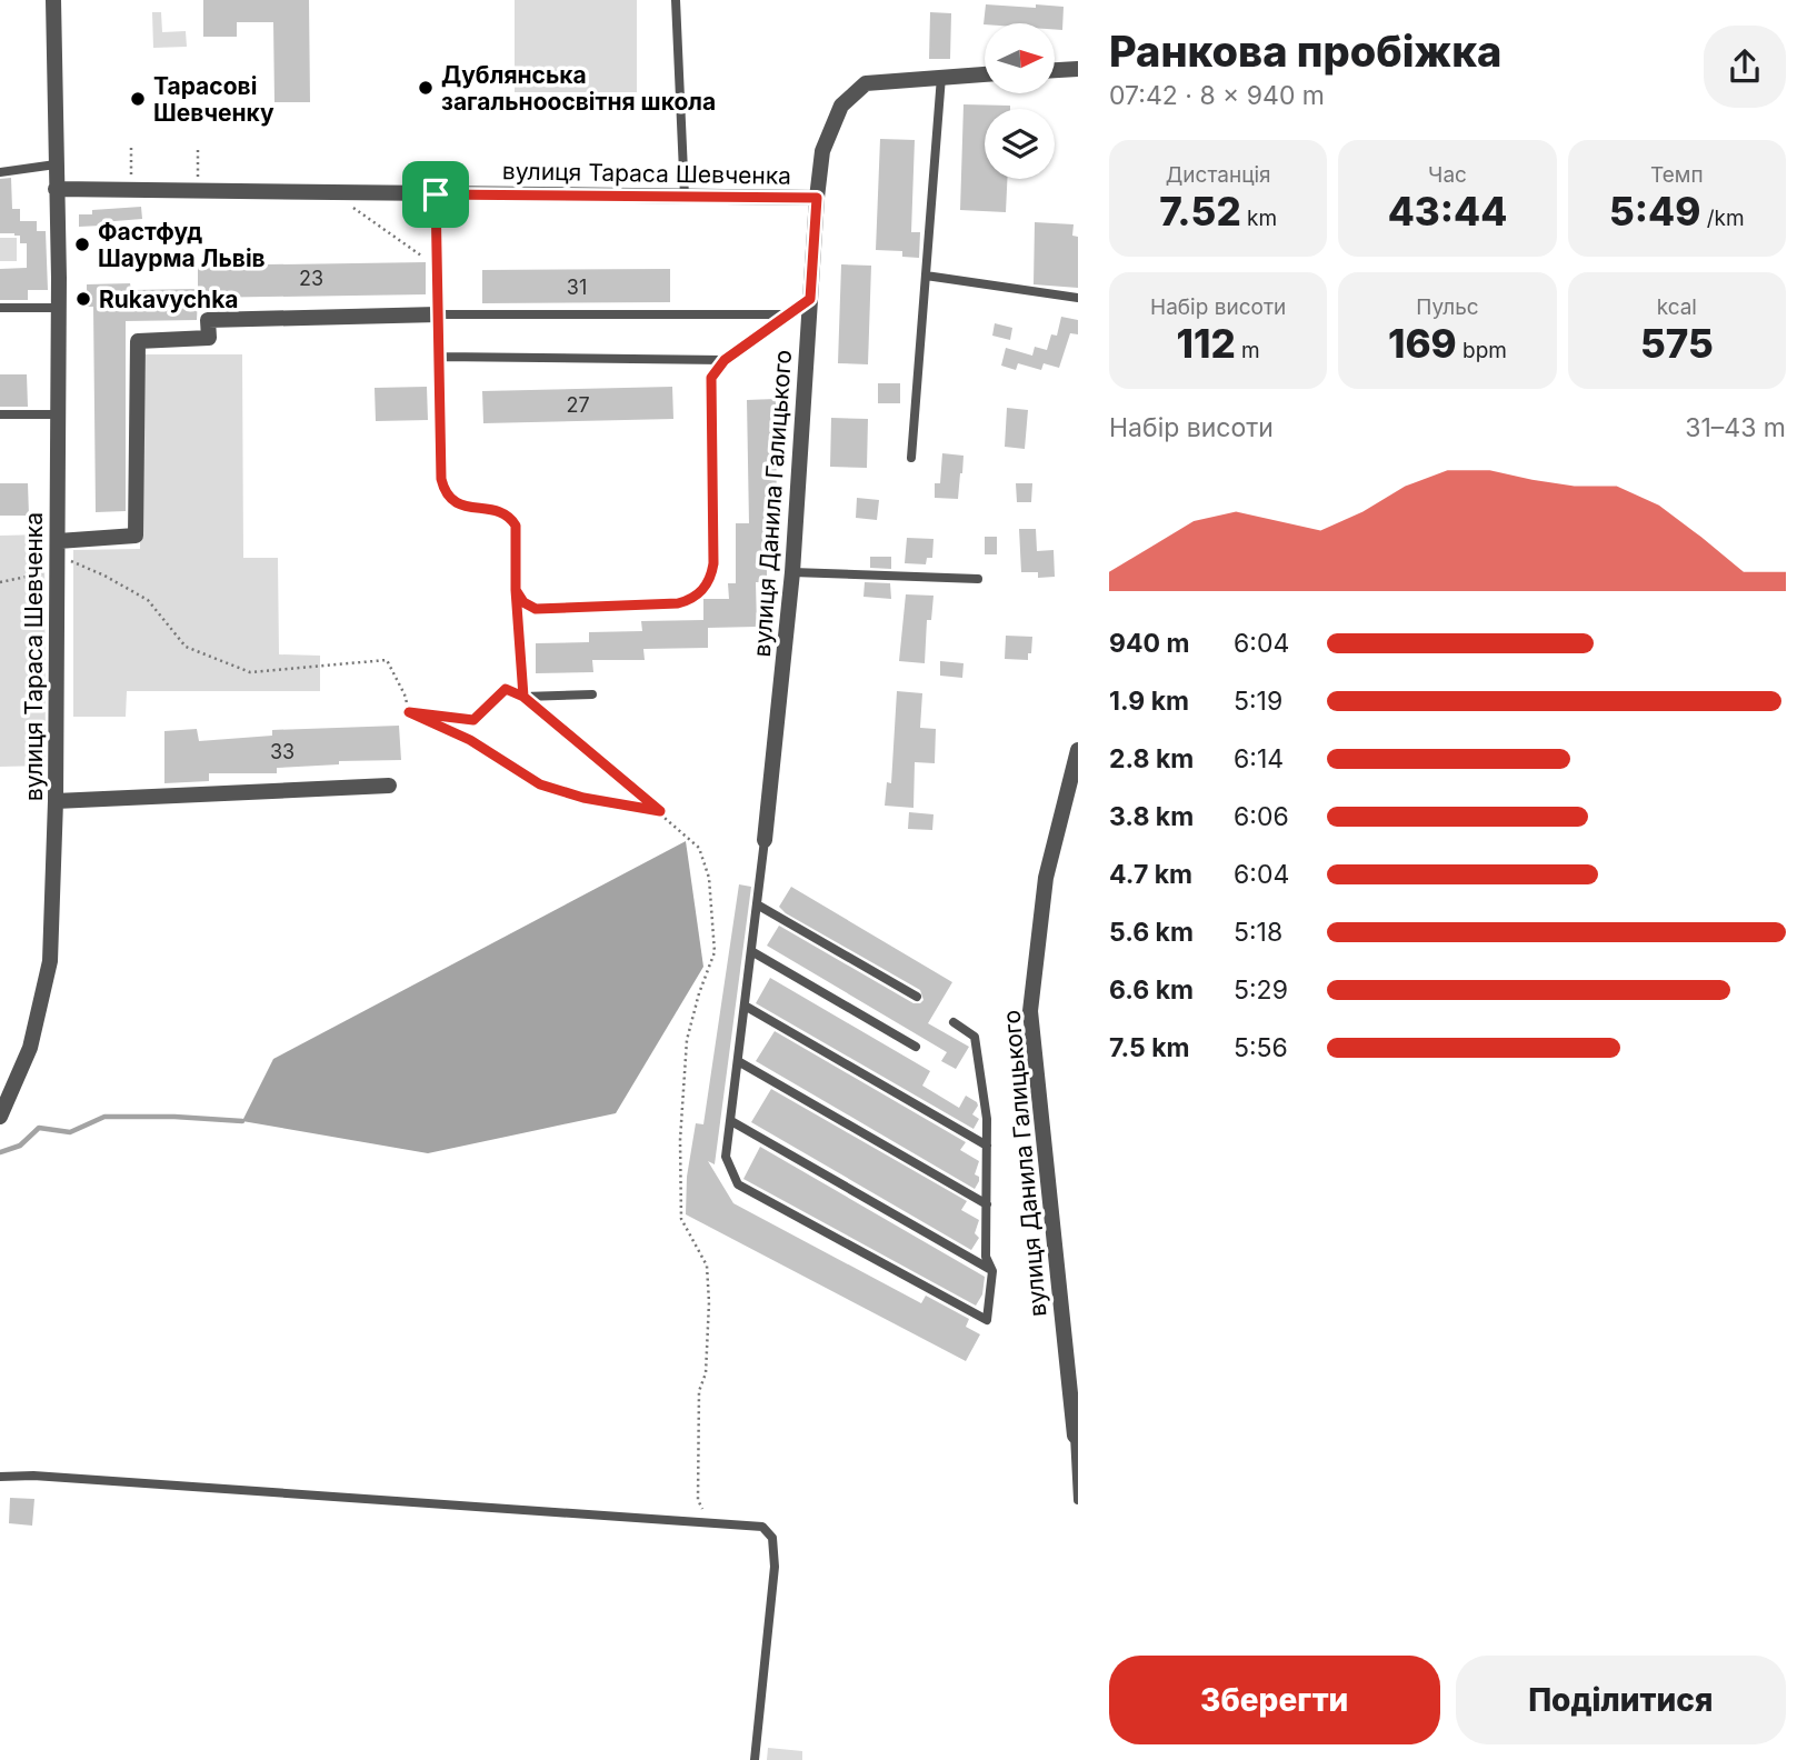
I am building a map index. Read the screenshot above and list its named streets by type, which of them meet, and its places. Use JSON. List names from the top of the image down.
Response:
{
  "streets": {
    "street": ["вулиця Тараса Шевченка", "вулиця Данила Галицького"]
  },
  "crossings": [
    ["вулиця Тараса Шевченка", "вулиця Данила Галицького"]
  ],
  "places": [
    "Дублянська загальноосвітня школа",
    "Тарасові Шевченку",
    "Фастфуд Шаурма Львів",
    "Rukavychka"
  ],
  "house_numbers": [
    "23",
    "31",
    "27",
    "33"
  ],
  "north": "right",
  "page": {
    "heading": ["Ранкова пробіжка", "07:42 · 8 × 940 m"],
    "stats": [
      ["Дистанція", "7.52 km"],
      ["Час", "43:44"],
      ["Темп", "5:49 /km"],
      ["Набір висоти", "112 m"],
      ["Пульс", "169 bpm"],
      ["kcal", "575"]
    ],
    "chart": ["Набір висоти", "31–43 m"],
    "list": [
      {
        "name": "940 m",
        "note": "6:04"
      },
      {
        "name": "1.9 km",
        "note": "5:19"
      },
      {
        "name": "2.8 km",
        "note": "6:14"
      },
      {
        "name": "3.8 km",
        "note": "6:06"
      },
      {
        "name": "4.7 km",
        "note": "6:04"
      },
      {
        "name": "5.6 km",
        "note": "5:18"
      },
      {
        "name": "6.6 km",
        "note": "5:29"
      },
      {
        "name": "7.5 km",
        "note": "5:56"
      }
    ],
    "buttons": ["Зберегти", "Поділитися"]
  }
}
